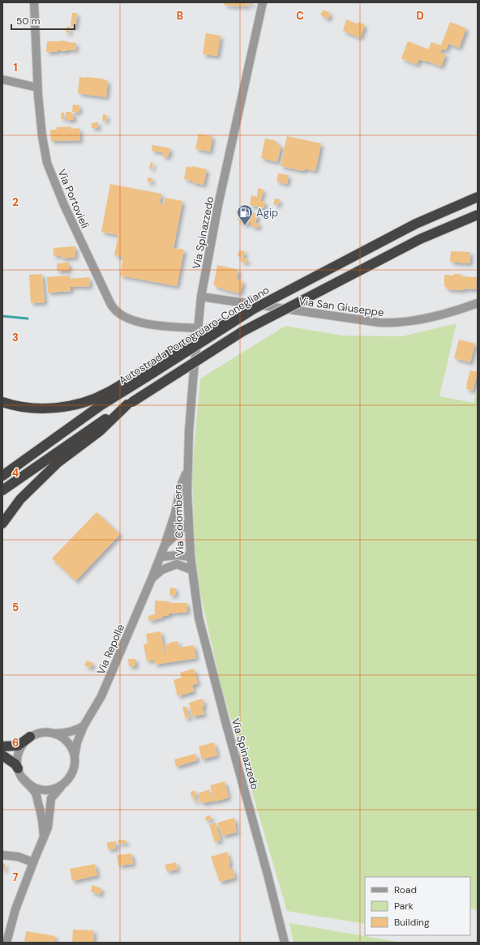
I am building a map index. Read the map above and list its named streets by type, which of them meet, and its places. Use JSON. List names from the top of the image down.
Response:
{
  "streets": {
    "highway": ["Autostrada Portogruaro-Conegliano"],
    "street": [
      "Via Portovieli",
      "Via Spinazzedo",
      "Via San Giuseppe",
      "Via Colombera",
      "Via Repolle"
    ]
  },
  "crossings": [
    ["Via Portovieli", "Via Spinazzedo"],
    ["Via Spinazzedo", "Via San Giuseppe"],
    ["Via Spinazzedo", "Via Colombera"],
    ["Via Spinazzedo", "Via Repolle"],
    ["Via Colombera", "Via Repolle"]
  ],
  "places": {
    "fuel station": ["Agip"]
  },
  "legend": ["Road", "Park", "Building"],
  "scale_bar": "50 m",
  "grid": {
    "columns": ["B", "C", "D"],
    "rows": [
      "1",
      "2",
      "3",
      "4",
      "5",
      "6",
      "7"
    ]
  }
}
